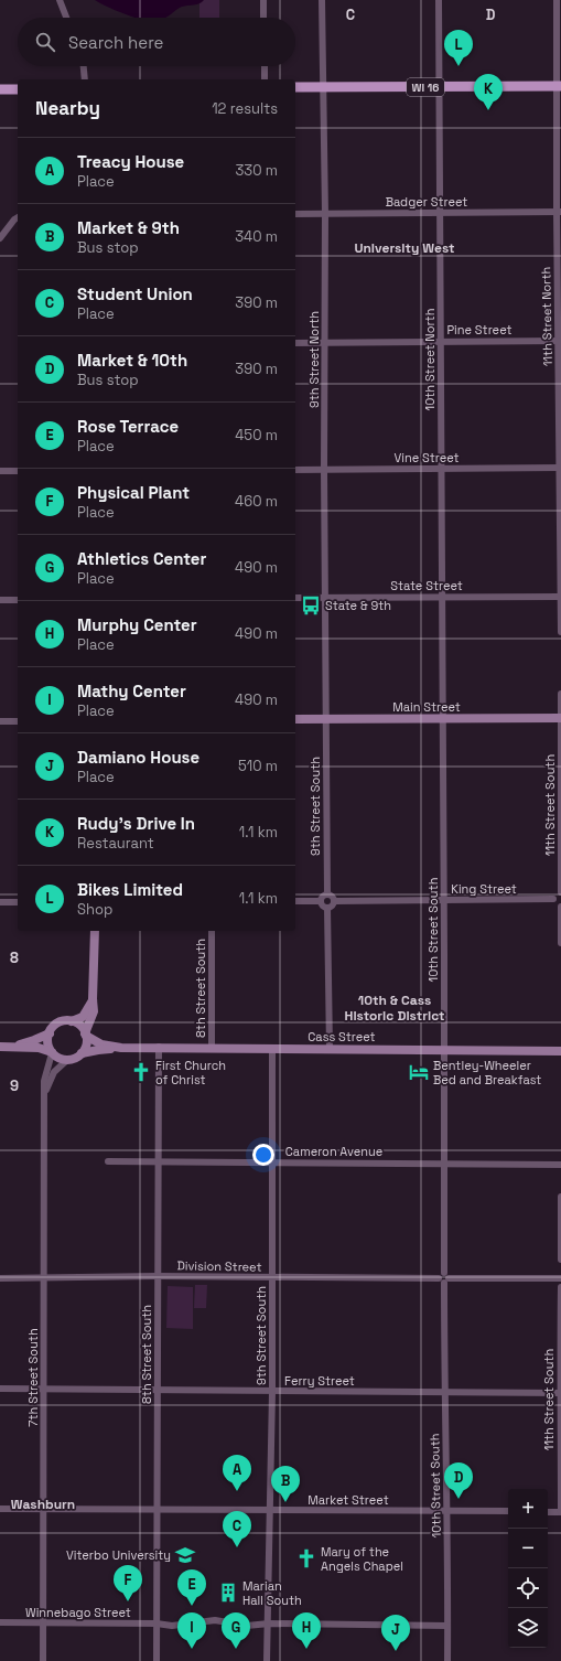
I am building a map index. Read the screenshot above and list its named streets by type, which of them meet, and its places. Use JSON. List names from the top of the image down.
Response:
{
  "streets": {
    "main road": ["WI 16"],
    "street": [
      "Badger Street",
      "11th Street North",
      "Pine Street",
      "9th Street North",
      "10th Street North",
      "Vine Street",
      "State Street",
      "Main Street",
      "11th Street South",
      "9th Street South",
      "King Street",
      "10th Street South",
      "8th Street South",
      "Cass Street",
      "Cameron Avenue",
      "Division Street",
      "7th Street South",
      "Ferry Street",
      "Market Street",
      "Winnebago Street"
    ]
  },
  "crossings": [
    ["WI 16", "11th Street North"],
    ["WI 16", "9th Street North"],
    ["WI 16", "10th Street North"],
    ["Badger Street", "11th Street North"],
    ["Badger Street", "9th Street North"],
    ["Badger Street", "10th Street North"],
    ["11th Street North", "Pine Street"],
    ["11th Street North", "Vine Street"],
    ["11th Street North", "State Street"],
    ["Pine Street", "9th Street North"],
    ["Pine Street", "10th Street North"],
    ["9th Street North", "Vine Street"],
    ["9th Street North", "State Street"],
    ["9th Street North", "Main Street"],
    ["9th Street North", "9th Street South"],
    ["10th Street North", "Vine Street"],
    ["10th Street North", "State Street"],
    ["10th Street North", "Main Street"],
    ["10th Street North", "10th Street South"],
    ["Main Street", "11th Street South"],
    ["Main Street", "9th Street South"],
    ["Main Street", "10th Street South"],
    ["11th Street South", "Ferry Street"],
    ["9th Street South", "King Street"],
    ["9th Street South", "Cass Street"],
    ["9th Street South", "Cameron Avenue"],
    ["9th Street South", "Division Street"],
    ["9th Street South", "Ferry Street"],
    ["9th Street South", "Market Street"],
    ["9th Street South", "Winnebago Street"],
    ["King Street", "10th Street South"],
    ["10th Street South", "Cass Street"],
    ["10th Street South", "Cameron Avenue"],
    ["10th Street South", "Division Street"],
    ["10th Street South", "Ferry Street"],
    ["10th Street South", "Market Street"],
    ["10th Street South", "Winnebago Street"],
    ["8th Street South", "Cass Street"],
    ["8th Street South", "Cameron Avenue"],
    ["8th Street South", "Division Street"],
    ["8th Street South", "Ferry Street"],
    ["8th Street South", "Market Street"],
    ["8th Street South", "Winnebago Street"],
    ["Cass Street", "7th Street South"],
    ["Division Street", "7th Street South"],
    ["7th Street South", "Ferry Street"],
    ["7th Street South", "Market Street"],
    ["7th Street South", "Winnebago Street"]
  ],
  "districts": ["University West", "10th & Cass Historic District", "Washburn"],
  "places": {
    "bus stop": ["State & 9th"],
    "church": ["First Church of Christ", "Mary of the Angels Chapel"],
    "hotel": ["Bentley-Wheeler Bed and Breakfast"],
    "school or university": ["Viterbo University"],
    "building": ["Marian Hall South"]
  },
  "page": {
    "search": "Search here",
    "pins": [
      "L",
      "K",
      "A",
      "D",
      "B",
      "C",
      "F",
      "E",
      "G",
      "H",
      "I",
      "J"
    ],
    "heading": ["Nearby", "12 results"],
    "list": [
      {
        "mark": "A",
        "name": "Treacy House",
        "note": "Place",
        "value": "330 m"
      },
      {
        "mark": "B",
        "name": "Market & 9th",
        "note": "Bus stop",
        "value": "340 m"
      },
      {
        "mark": "C",
        "name": "Student Union",
        "note": "Place",
        "value": "390 m"
      },
      {
        "mark": "D",
        "name": "Market & 10th",
        "note": "Bus stop",
        "value": "390 m"
      },
      {
        "mark": "E",
        "name": "Rose Terrace",
        "note": "Place",
        "value": "450 m"
      },
      {
        "mark": "F",
        "name": "Physical Plant",
        "note": "Place",
        "value": "460 m"
      },
      {
        "mark": "G",
        "name": "Athletics Center",
        "note": "Place",
        "value": "490 m"
      },
      {
        "mark": "H",
        "name": "Murphy Center",
        "note": "Place",
        "value": "490 m"
      },
      {
        "mark": "I",
        "name": "Mathy Center",
        "note": "Place",
        "value": "490 m"
      },
      {
        "mark": "J",
        "name": "Damiano House",
        "note": "Place",
        "value": "510 m"
      },
      {
        "mark": "K",
        "name": "Rudy's Drive In",
        "note": "Restaurant",
        "value": "1.1 km"
      },
      {
        "mark": "L",
        "name": "Bikes Limited",
        "note": "Shop",
        "value": "1.1 km"
      }
    ],
    "map_buttons": ["+", "−"]
  },
  "grid": {
    "columns": ["C", "D"],
    "rows": ["8", "9"]
  }
}
